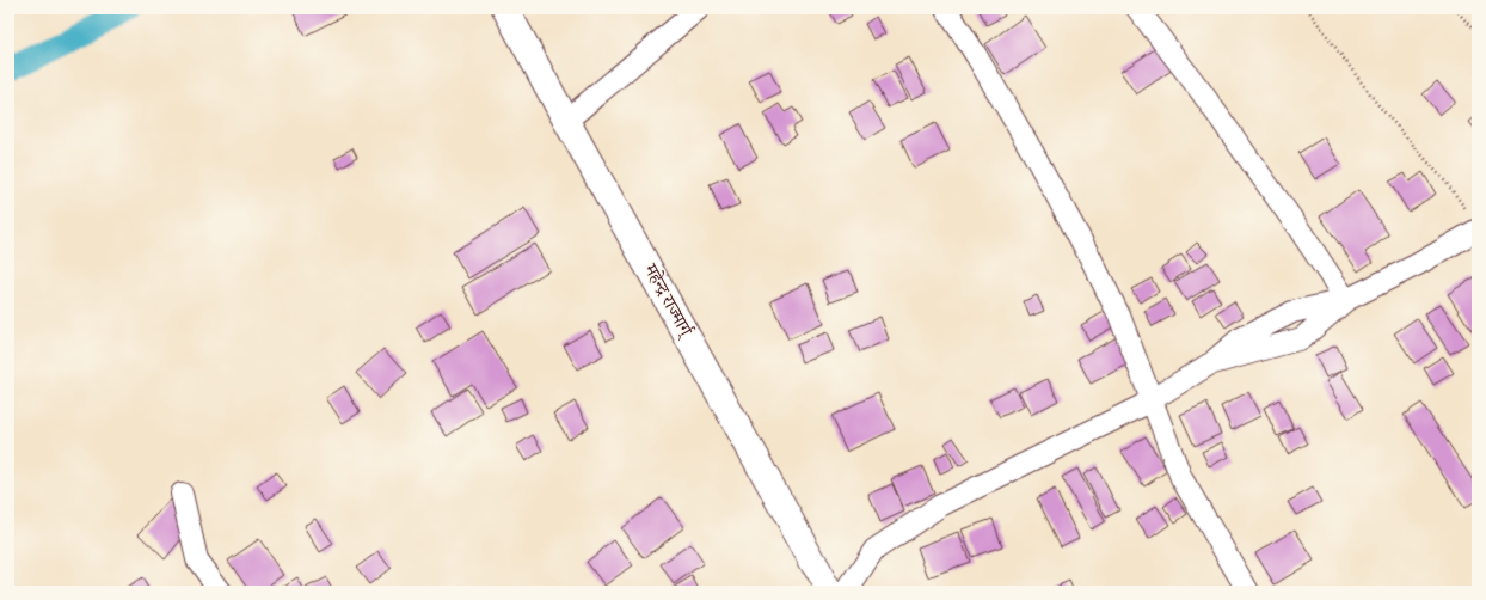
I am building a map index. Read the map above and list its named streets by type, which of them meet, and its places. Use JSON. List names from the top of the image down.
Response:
{
  "streets": {
    "highway": ["महेन्द्र राज्मार्ग्"]
  }
}
